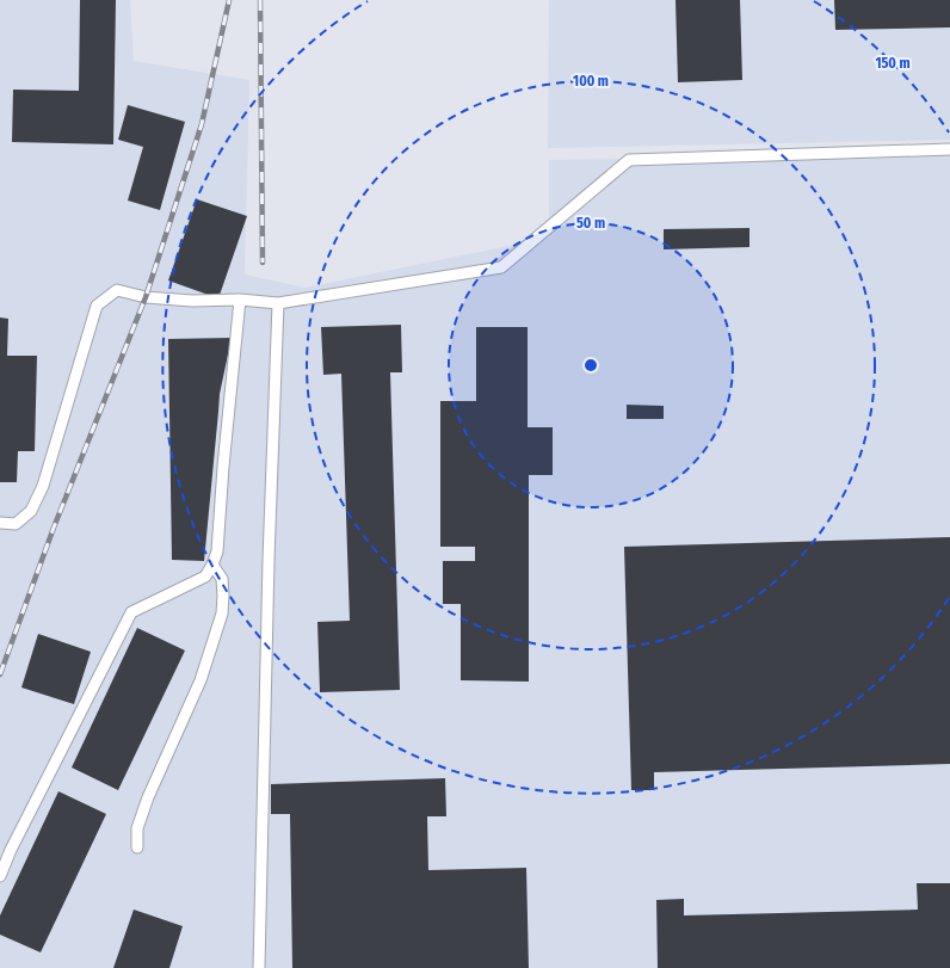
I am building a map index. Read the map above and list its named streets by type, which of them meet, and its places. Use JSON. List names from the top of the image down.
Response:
{
  "rings": ["150 m", "100 m", "50 m"]
}
